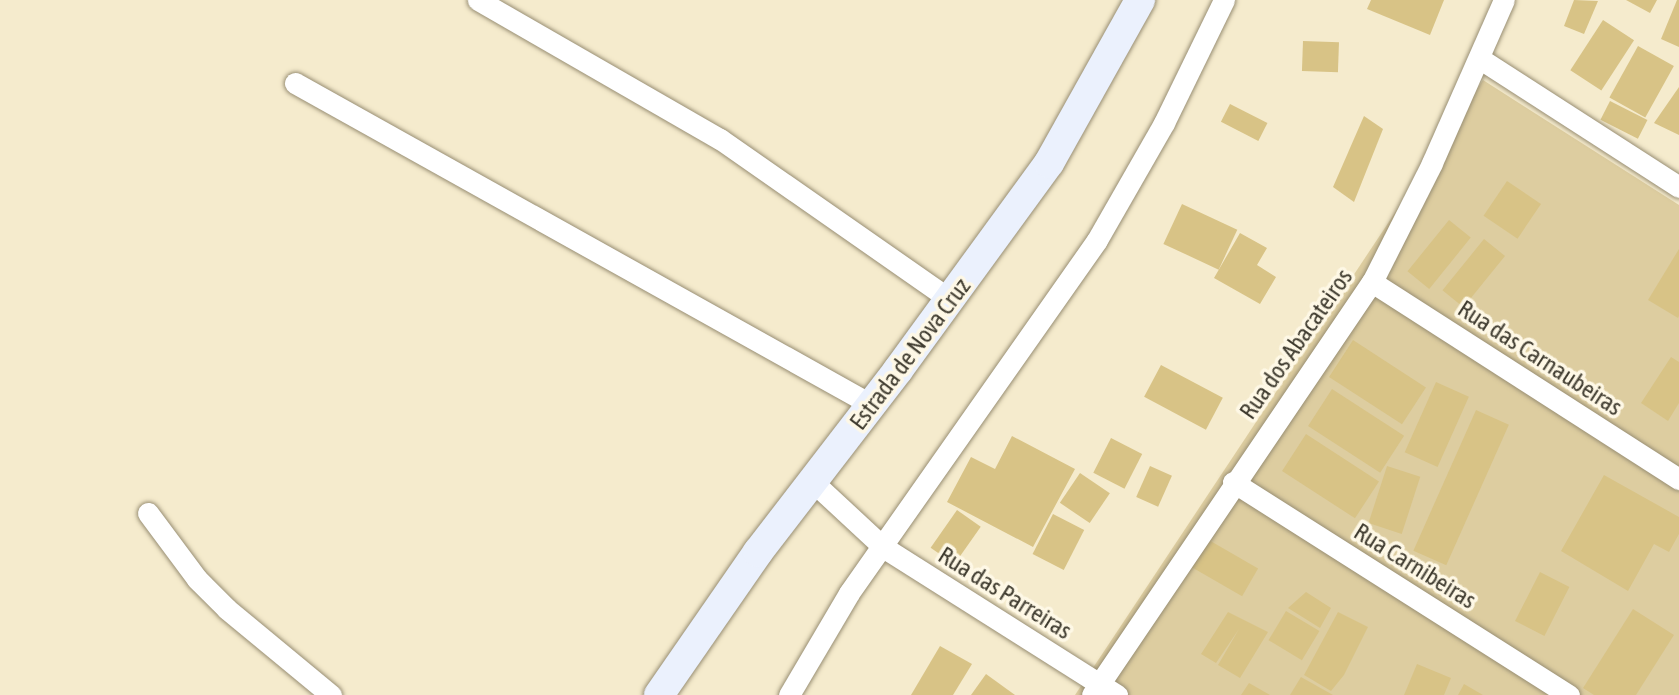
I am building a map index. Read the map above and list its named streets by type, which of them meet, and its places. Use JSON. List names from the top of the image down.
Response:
{
  "streets": {
    "main road": ["Estrada de Nova Cruz"],
    "street": [
      "Rua dos Abacateiros",
      "Rua das Carnaubeiras",
      "Rua Carnibeiras",
      "Rua das Parreiras"
    ]
  },
  "crossings": [
    ["Rua dos Abacateiros", "Rua das Carnaubeiras"],
    ["Rua dos Abacateiros", "Rua Carnibeiras"],
    ["Rua dos Abacateiros", "Rua das Parreiras"],
    ["Estrada de Nova Cruz", "Rua das Parreiras"]
  ]
}
